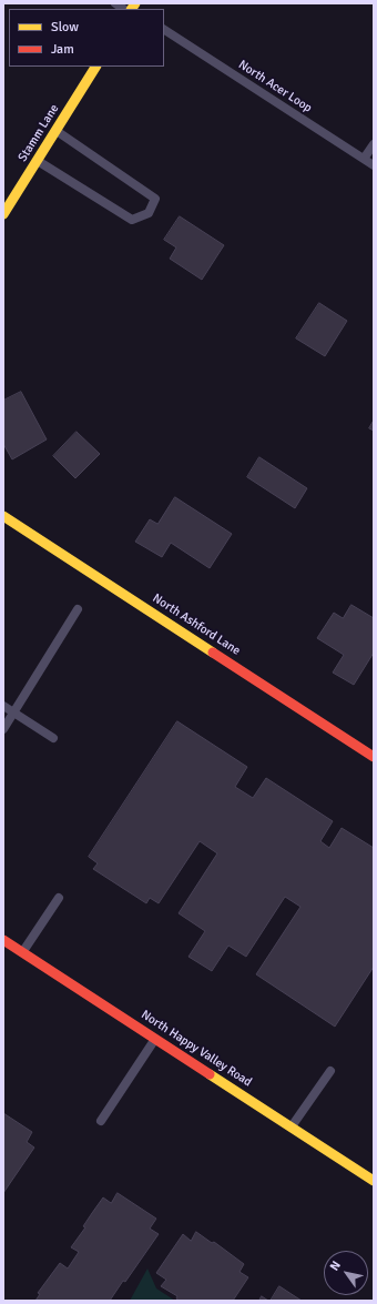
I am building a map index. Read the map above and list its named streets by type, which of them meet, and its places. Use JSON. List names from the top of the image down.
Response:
{
  "streets": {
    "street": ["Stamm Lane", "North Ashford Lane", "North Happy Valley Road"],
    "lane": ["North Acer Loop"]
  },
  "legend": ["Slow", "Jam"],
  "north": "top left"
}
